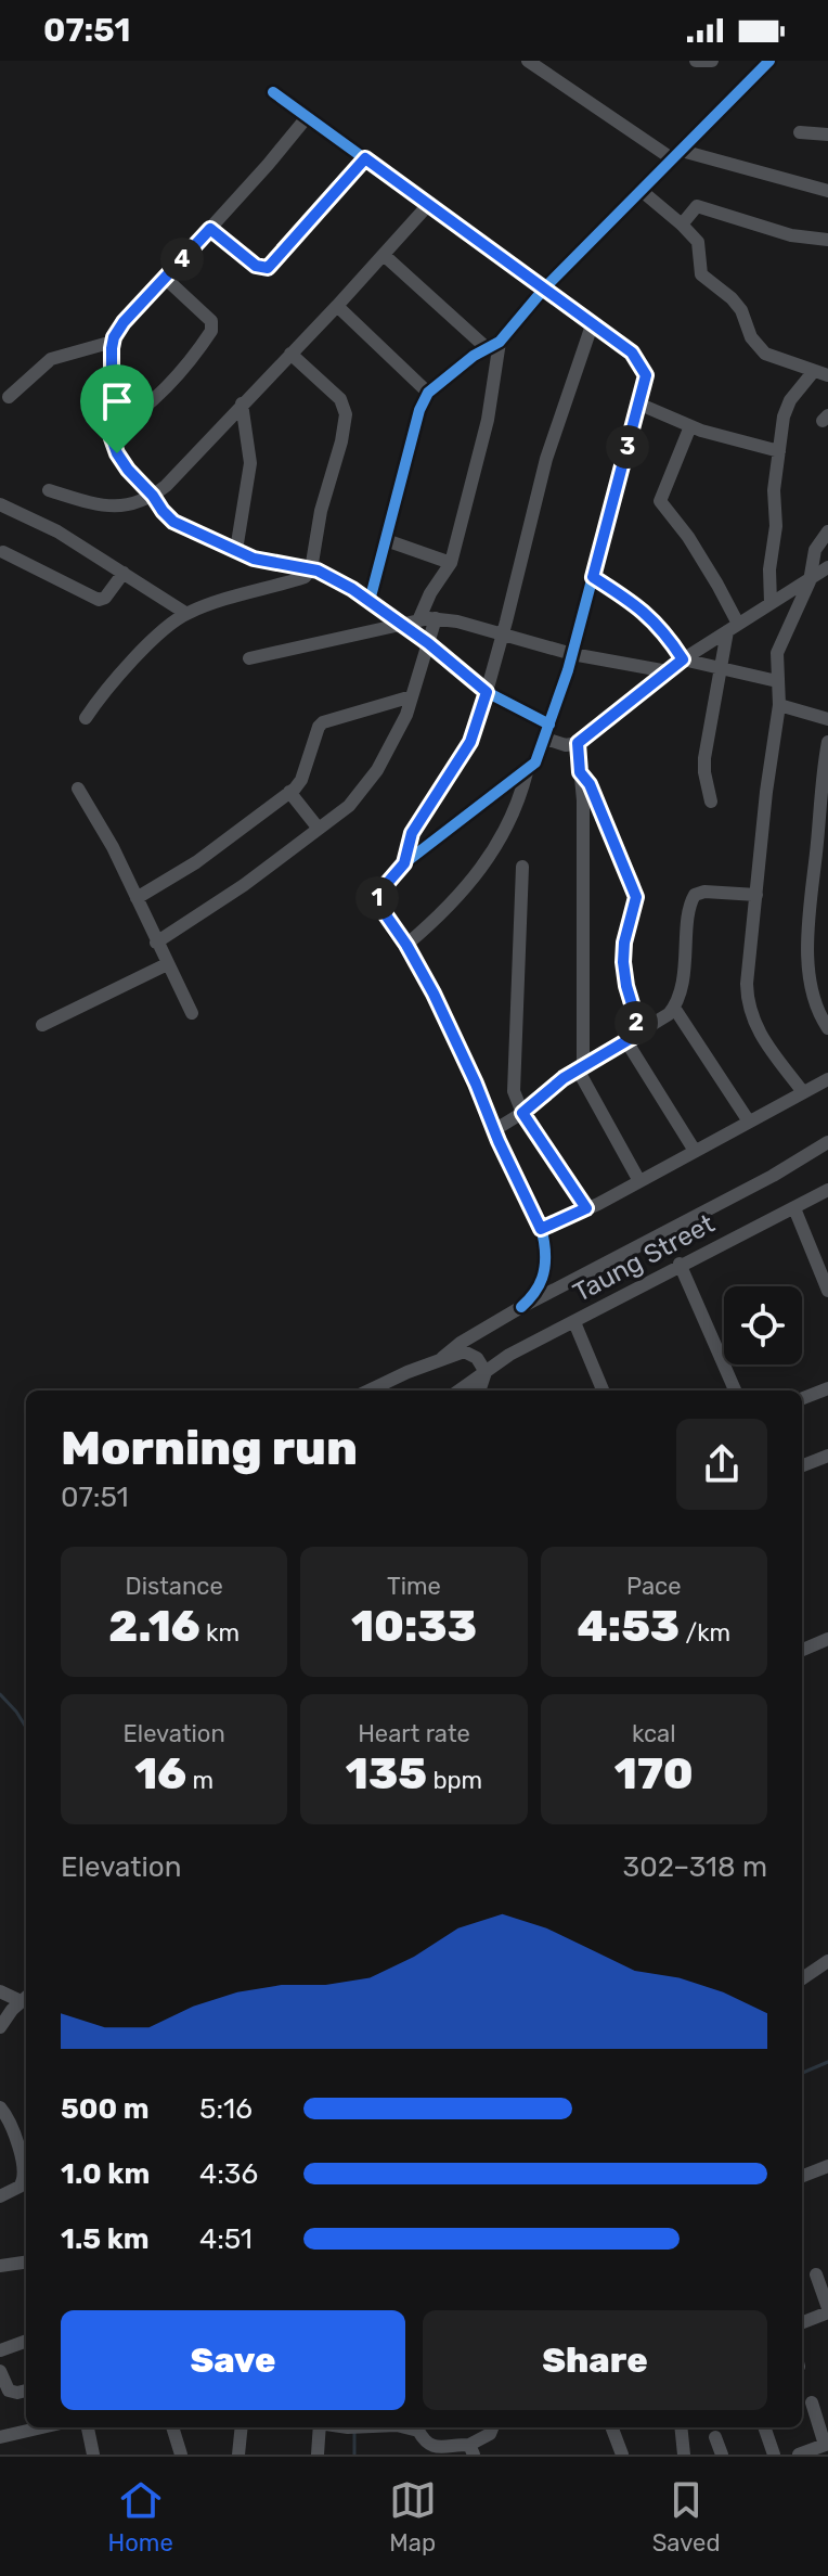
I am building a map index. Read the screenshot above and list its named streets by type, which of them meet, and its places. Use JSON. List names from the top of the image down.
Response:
{
  "streets": {
    "street": ["Taung Street"]
  },
  "page": {
    "status": "07:51",
    "pins": [
      "4",
      "3",
      "1",
      "2"
    ],
    "heading": ["Morning run", "07:51"],
    "stats": [
      ["Distance", "2.16 km"],
      ["Time", "10:33"],
      ["Pace", "4:53 /km"],
      ["Elevation", "16 m"],
      ["Heart rate", "135 bpm"],
      ["kcal", "170"]
    ],
    "chart": ["Elevation", "302–318 m"],
    "list": [
      {
        "name": "500 m",
        "note": "5:16"
      },
      {
        "name": "1.0 km",
        "note": "4:36"
      },
      {
        "name": "1.5 km",
        "note": "4:51"
      }
    ],
    "buttons": ["Save", "Share"],
    "tabs": ["Home", "Map", "Saved"]
  }
}
